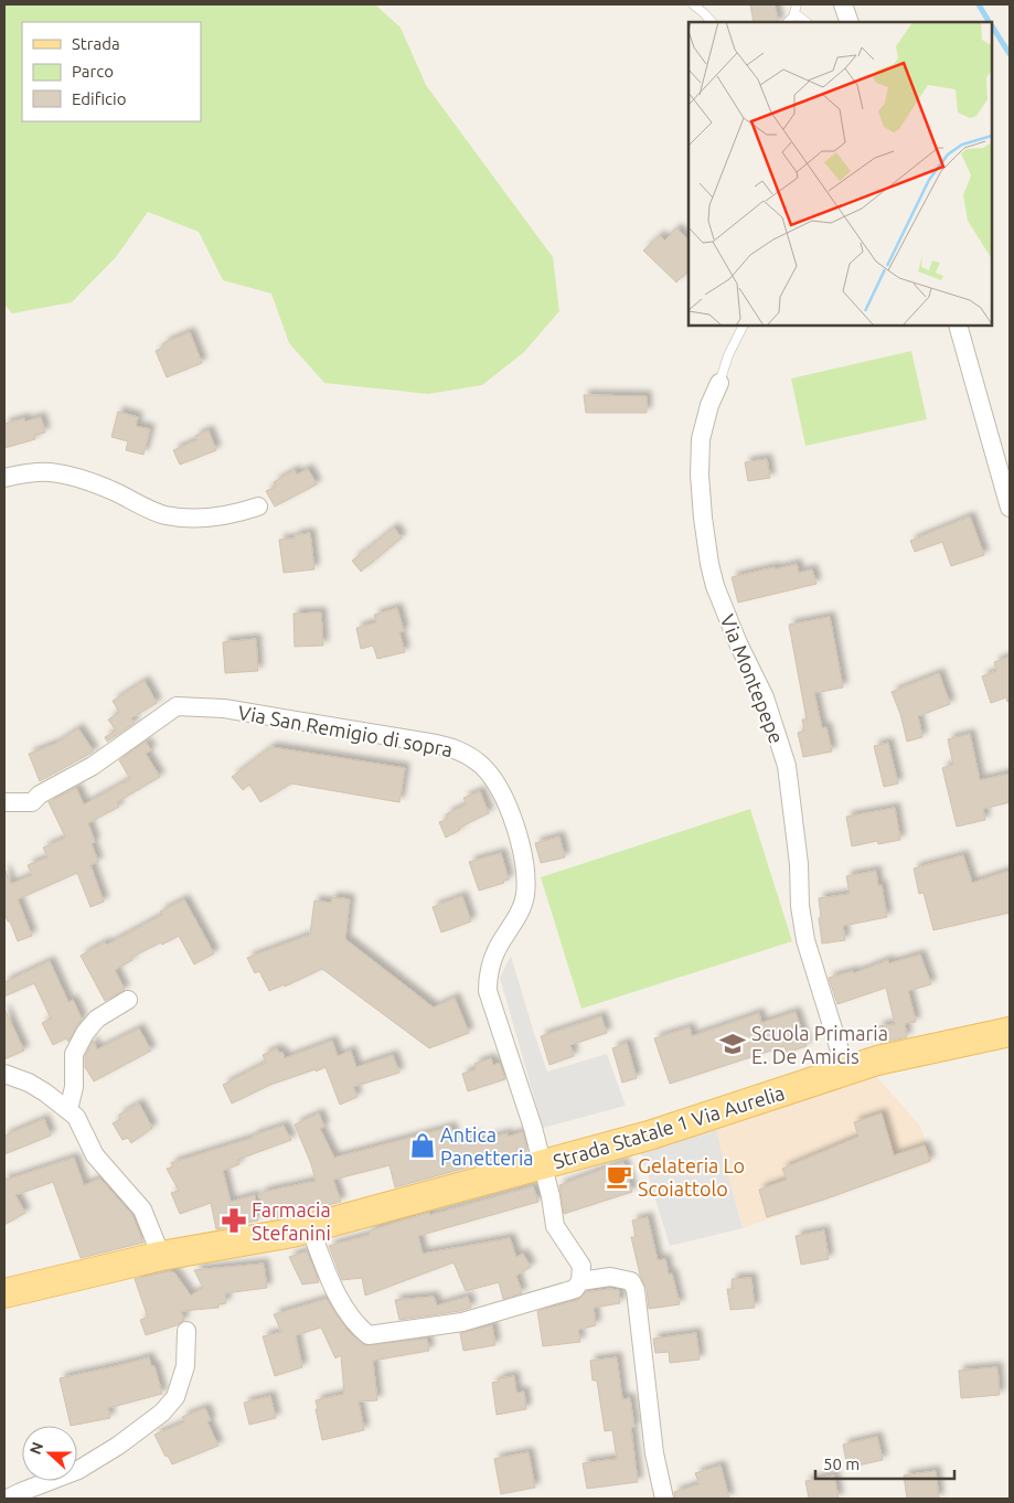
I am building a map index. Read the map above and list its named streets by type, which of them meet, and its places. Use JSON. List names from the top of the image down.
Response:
{
  "streets": {
    "main road": ["Strada Statale 1 Via Aurelia"],
    "street": ["Via Montepepe", "Via San Remigio di sopra"]
  },
  "crossings": [
    ["Via Montepepe", "Strada Statale 1 Via Aurelia"],
    ["Via San Remigio di sopra", "Strada Statale 1 Via Aurelia"]
  ],
  "places": {
    "school or university": ["Scuola Primaria E. De Amicis"],
    "shop": ["Antica Panetteria"],
    "cafe": ["Gelateria Lo Scoiattolo"],
    "pharmacy": ["Farmacia Stefanini"]
  },
  "legend": ["Strada", "Parco", "Edificio"],
  "scale_bar": "50 m",
  "north": "left"
}
